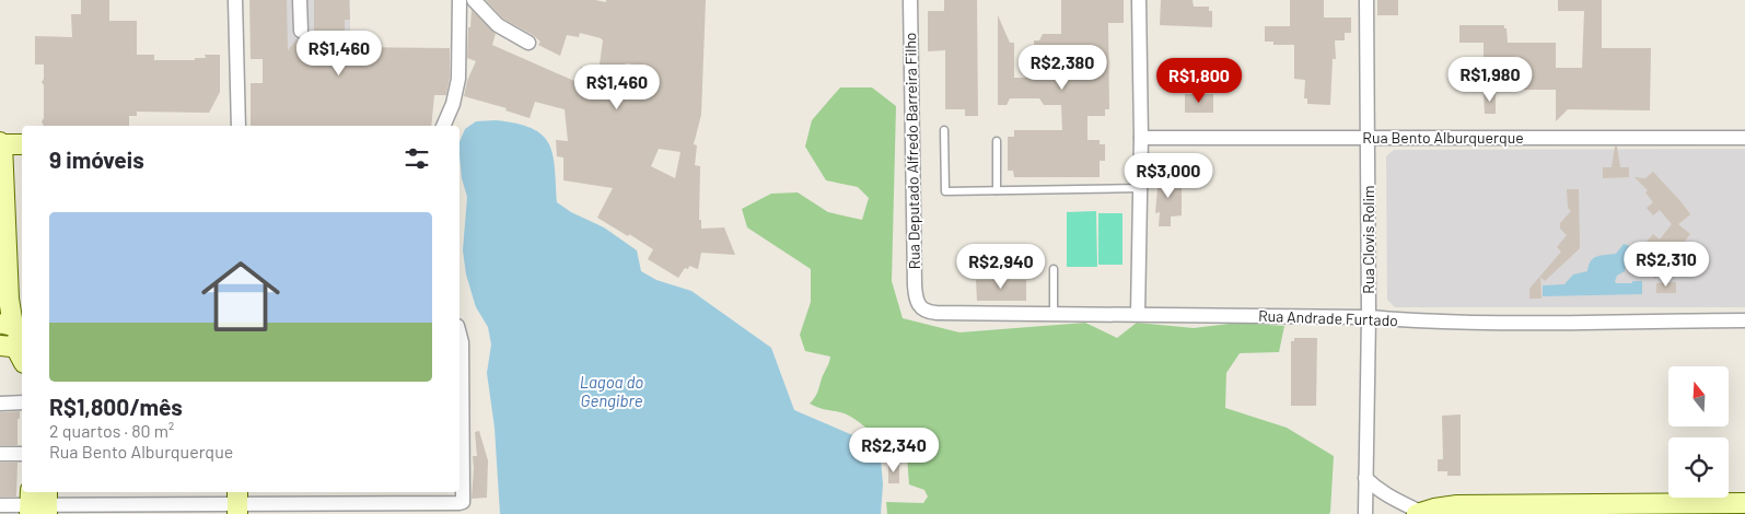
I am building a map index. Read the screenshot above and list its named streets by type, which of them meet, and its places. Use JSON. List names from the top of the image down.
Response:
{
  "streets": {
    "street": [
      "Rua Bento Alburquerque",
      "Rua Deputado Alfredo Barreira Filho",
      "Rua Clovis Rolim",
      "Rua Andrade Furtado"
    ]
  },
  "crossings": [
    ["Rua Bento Alburquerque", "Rua Clovis Rolim"],
    ["Rua Deputado Alfredo Barreira Filho", "Rua Andrade Furtado"],
    ["Rua Clovis Rolim", "Rua Andrade Furtado"]
  ],
  "water": ["Lagoa do Gengibre"],
  "north": "top",
  "page": {
    "price": [
      "R$1,460",
      "R$2,380",
      "R$1,980",
      "R$1,800",
      "R$1,460",
      "R$3,000",
      "R$2,310",
      "R$2,940",
      "R$2,340"
    ],
    "heading": "9 imóveis",
    "list": [
      {
        "name": "R$1,800/mês",
        "note": "2 quartos · 80 m² · Rua Bento Alburquerque"
      }
    ]
  }
}
